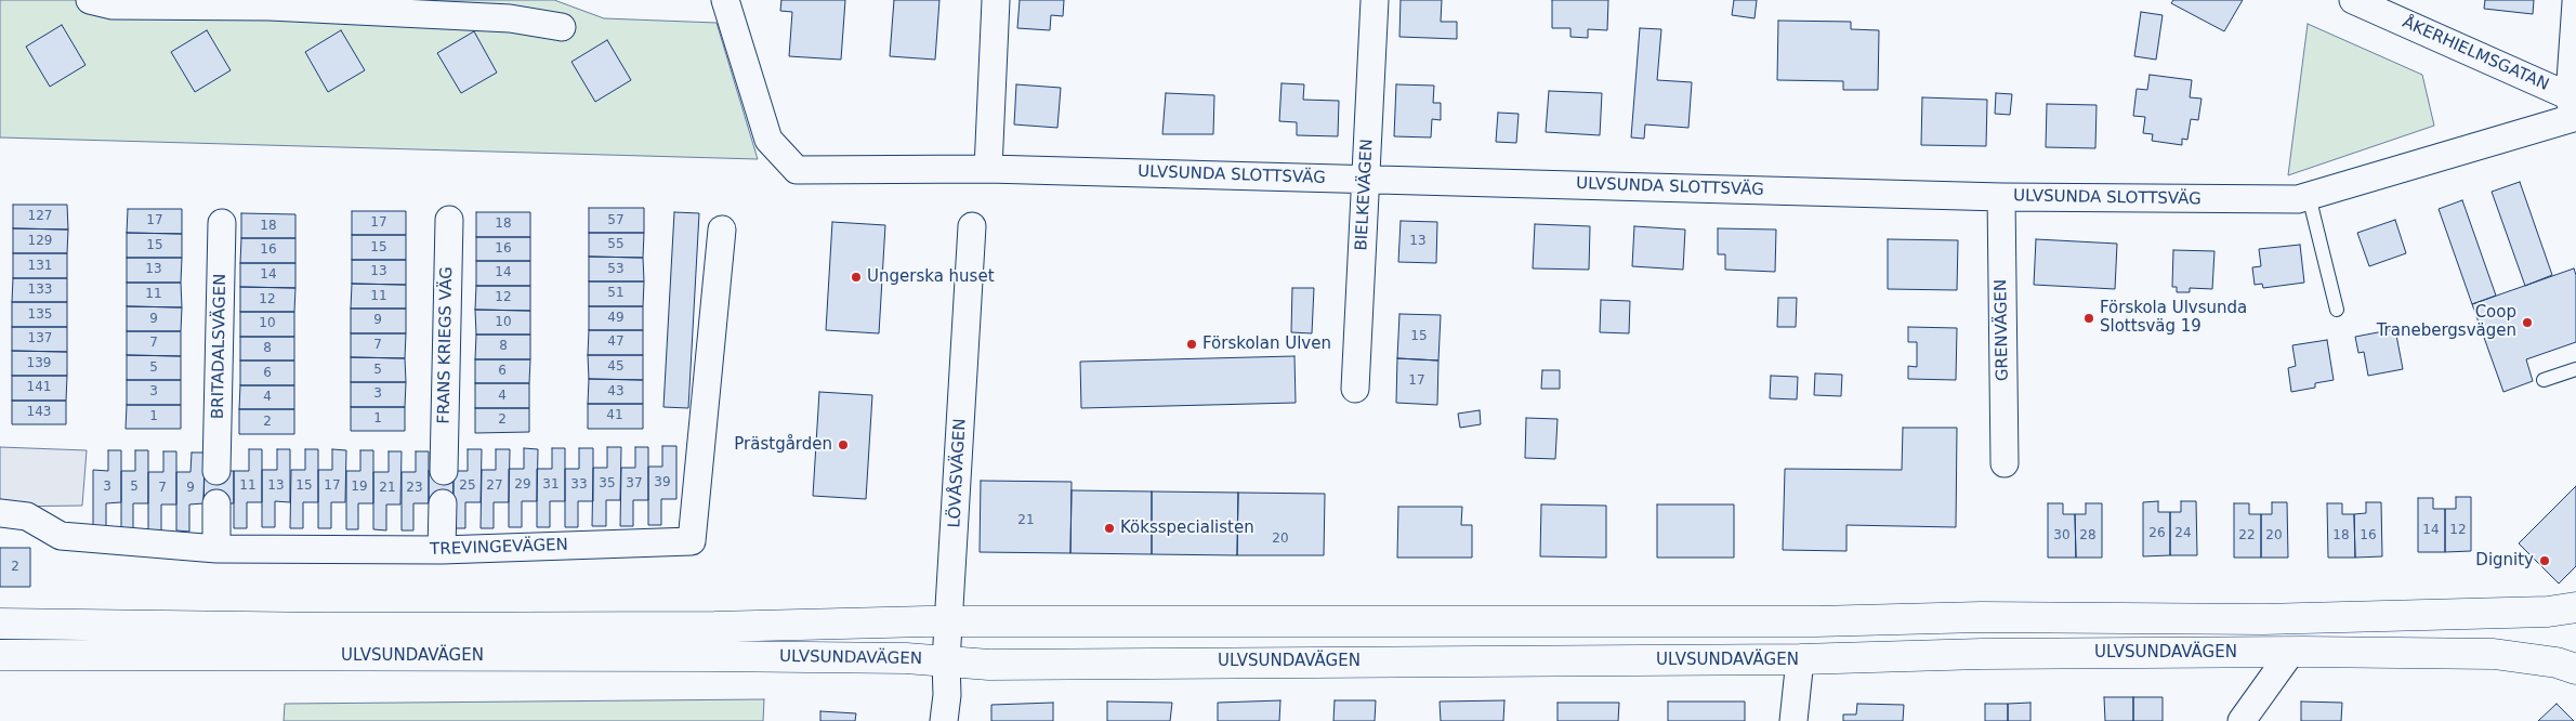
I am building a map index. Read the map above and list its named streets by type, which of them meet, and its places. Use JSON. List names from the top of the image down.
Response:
{
  "streets": {
    "main road": ["ULVSUNDAVÄGEN"],
    "street": [
      "ÅKERHIELMSGATAN",
      "ULVSUNDA SLOTTSVÄG",
      "BIELKEVÄGEN",
      "GRENVÄGEN",
      "FRANS KRIEGS VÄG",
      "BRITADALSVÄGEN",
      "LÖVÅSVÄGEN",
      "TREVINGEVÄGEN"
    ]
  },
  "crossings": [
    ["ÅKERHIELMSGATAN", "ULVSUNDA SLOTTSVÄG"],
    ["ULVSUNDA SLOTTSVÄG", "BIELKEVÄGEN"],
    ["ULVSUNDA SLOTTSVÄG", "GRENVÄGEN"],
    ["LÖVÅSVÄGEN", "ULVSUNDAVÄGEN"]
  ],
  "places": [
    "Ungerska huset",
    "Förskola Ulvsunda Slottsväg 19",
    "Coop Tranebergsvägen",
    "Förskolan Ulven",
    "Prästgården",
    "Köksspecialisten",
    "Dignity"
  ],
  "house_numbers": [
    "127",
    "17",
    "57",
    "17",
    "18",
    "18",
    "129",
    "13",
    "55",
    "15",
    "15",
    "16",
    "16",
    "131",
    "13",
    "53",
    "13",
    "14",
    "14",
    "133",
    "51",
    "11",
    "11",
    "12",
    "12",
    "135",
    "49",
    "9",
    "9",
    "10",
    "10",
    "15",
    "137",
    "47",
    "7",
    "7",
    "8",
    "8",
    "139",
    "45",
    "5",
    "5",
    "6",
    "6",
    "17",
    "141",
    "3",
    "43",
    "3",
    "4",
    "4",
    "143",
    "41",
    "1",
    "1",
    "2",
    "2",
    "39",
    "35",
    "37",
    "29",
    "31",
    "33",
    "11",
    "13",
    "15",
    "17",
    "25",
    "27",
    "3",
    "5",
    "19",
    "7",
    "9",
    "21",
    "23",
    "21",
    "14",
    "12",
    "26",
    "24",
    "30",
    "28",
    "22",
    "20",
    "18",
    "16",
    "20",
    "2"
  ]
}
